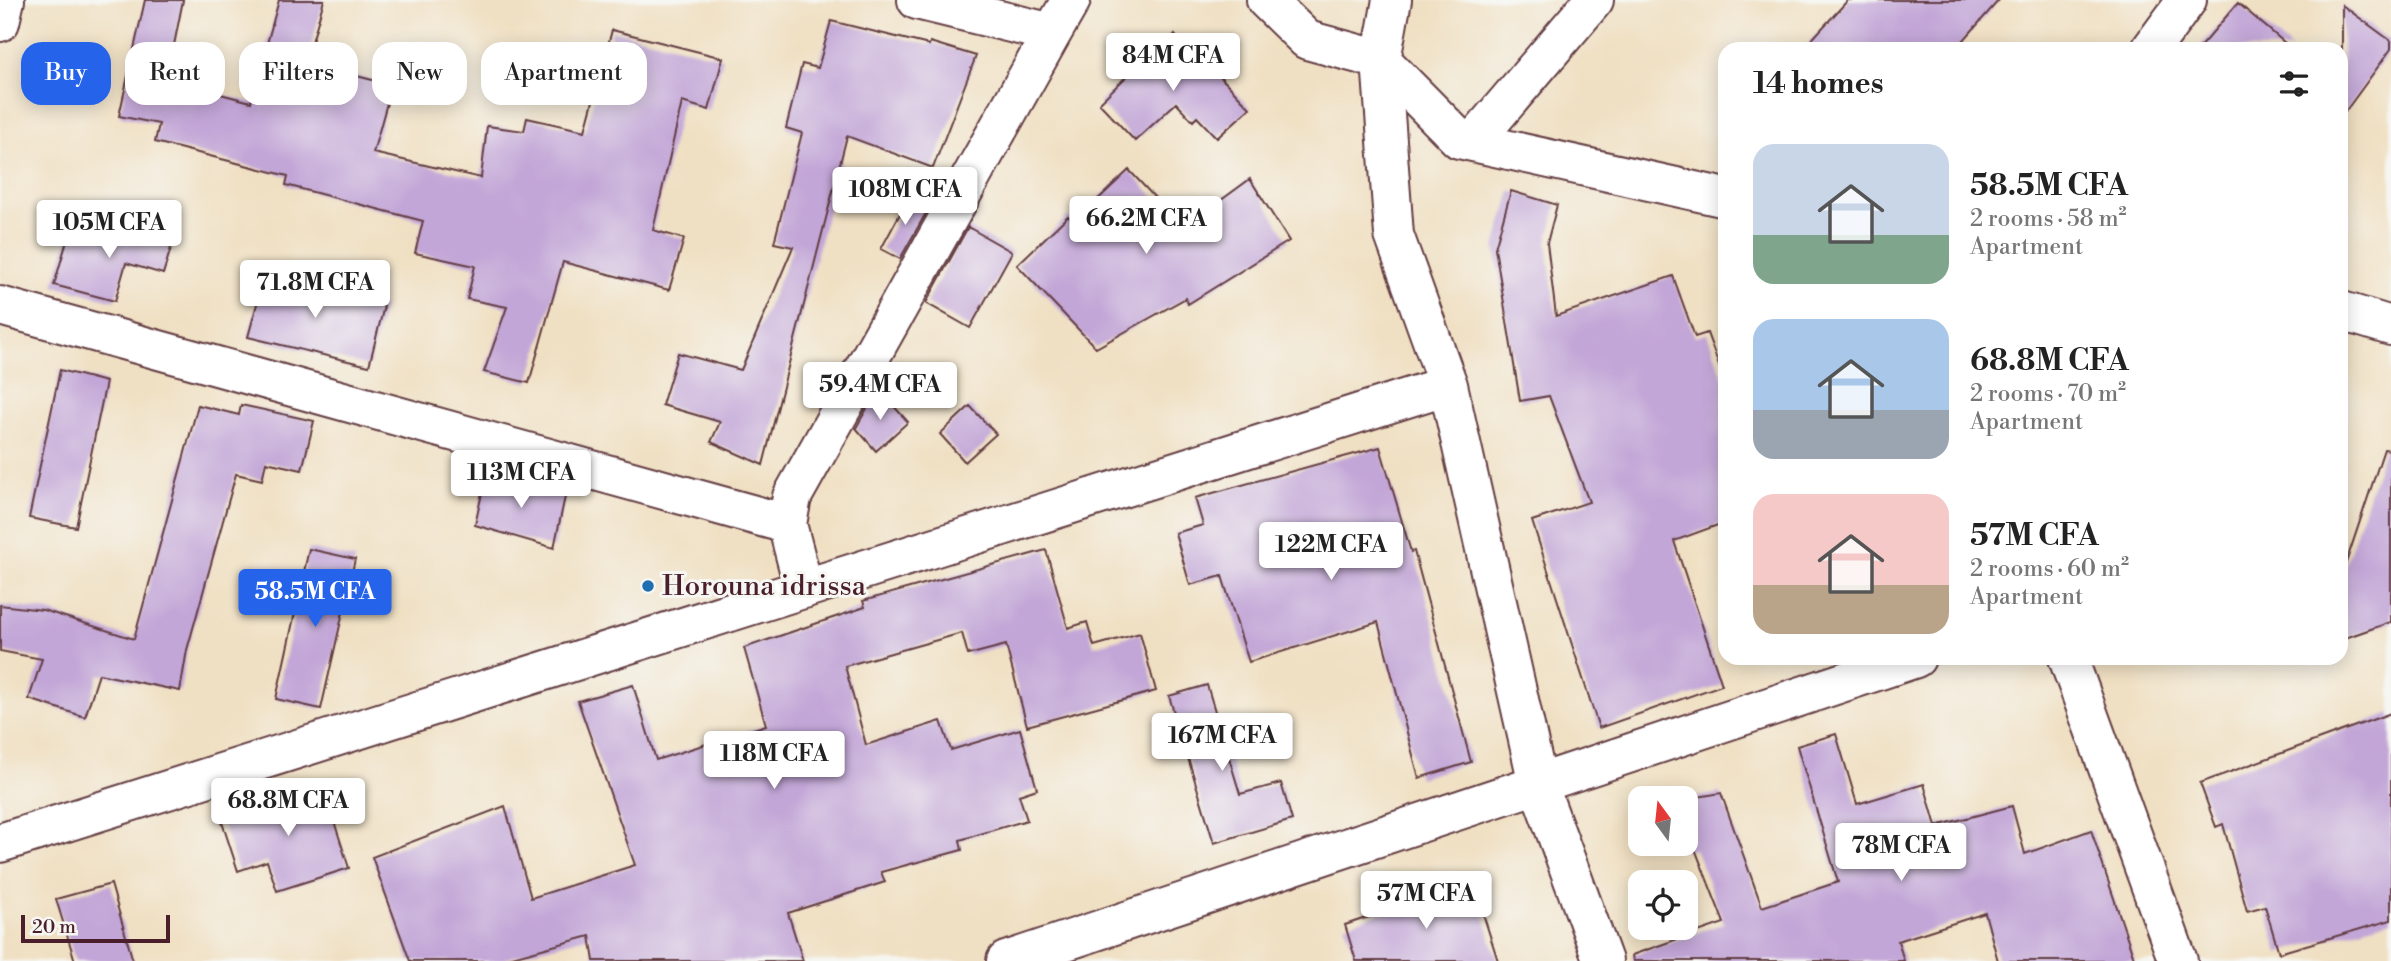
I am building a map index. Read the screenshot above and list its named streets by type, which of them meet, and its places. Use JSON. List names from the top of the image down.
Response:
{
  "places": ["Horouna idrissa"],
  "scale_bar": "20 m",
  "north": "top",
  "page": {
    "price": [
      "84M CFA",
      "108M CFA",
      "66.2M CFA",
      "105M CFA",
      "71.8M CFA",
      "59.4M CFA",
      "113M CFA",
      "122M CFA",
      "58.5M CFA",
      "167M CFA",
      "118M CFA",
      "68.8M CFA",
      "78M CFA",
      "57M CFA"
    ],
    "chip": [
      "Buy",
      "Rent",
      "Filters",
      "New",
      "Apartment"
    ],
    "heading": "14 homes",
    "list": [
      {
        "name": "58.5M CFA",
        "note": "2 rooms · 58 m² · Apartment"
      },
      {
        "name": "68.8M CFA",
        "note": "2 rooms · 70 m² · Apartment"
      },
      {
        "name": "57M CFA",
        "note": "2 rooms · 60 m² · Apartment"
      }
    ],
    "scale": "20 m"
  }
}
